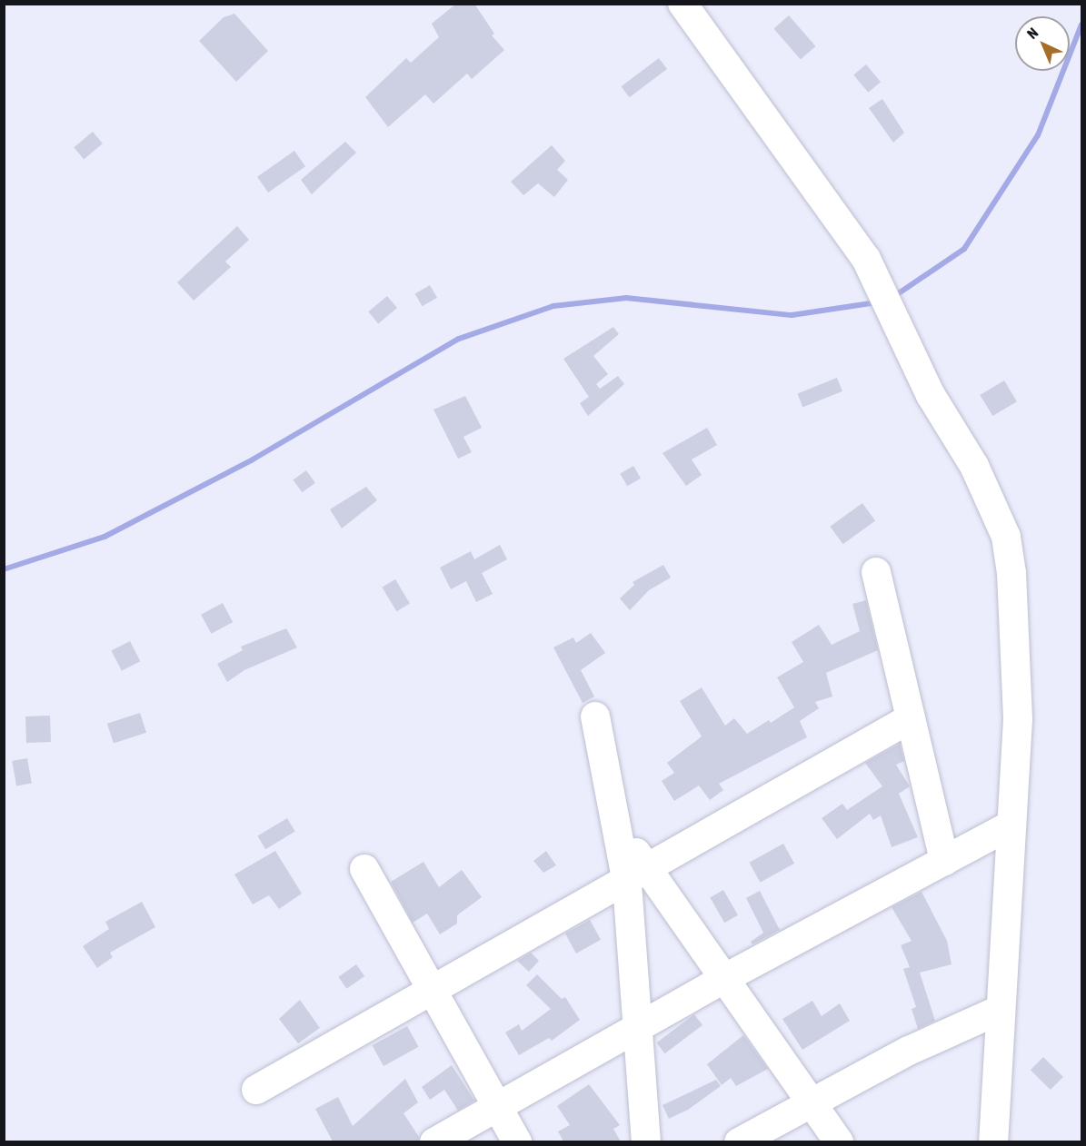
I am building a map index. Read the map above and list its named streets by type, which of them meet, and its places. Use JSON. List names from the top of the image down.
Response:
{
  "north": "top left"
}
